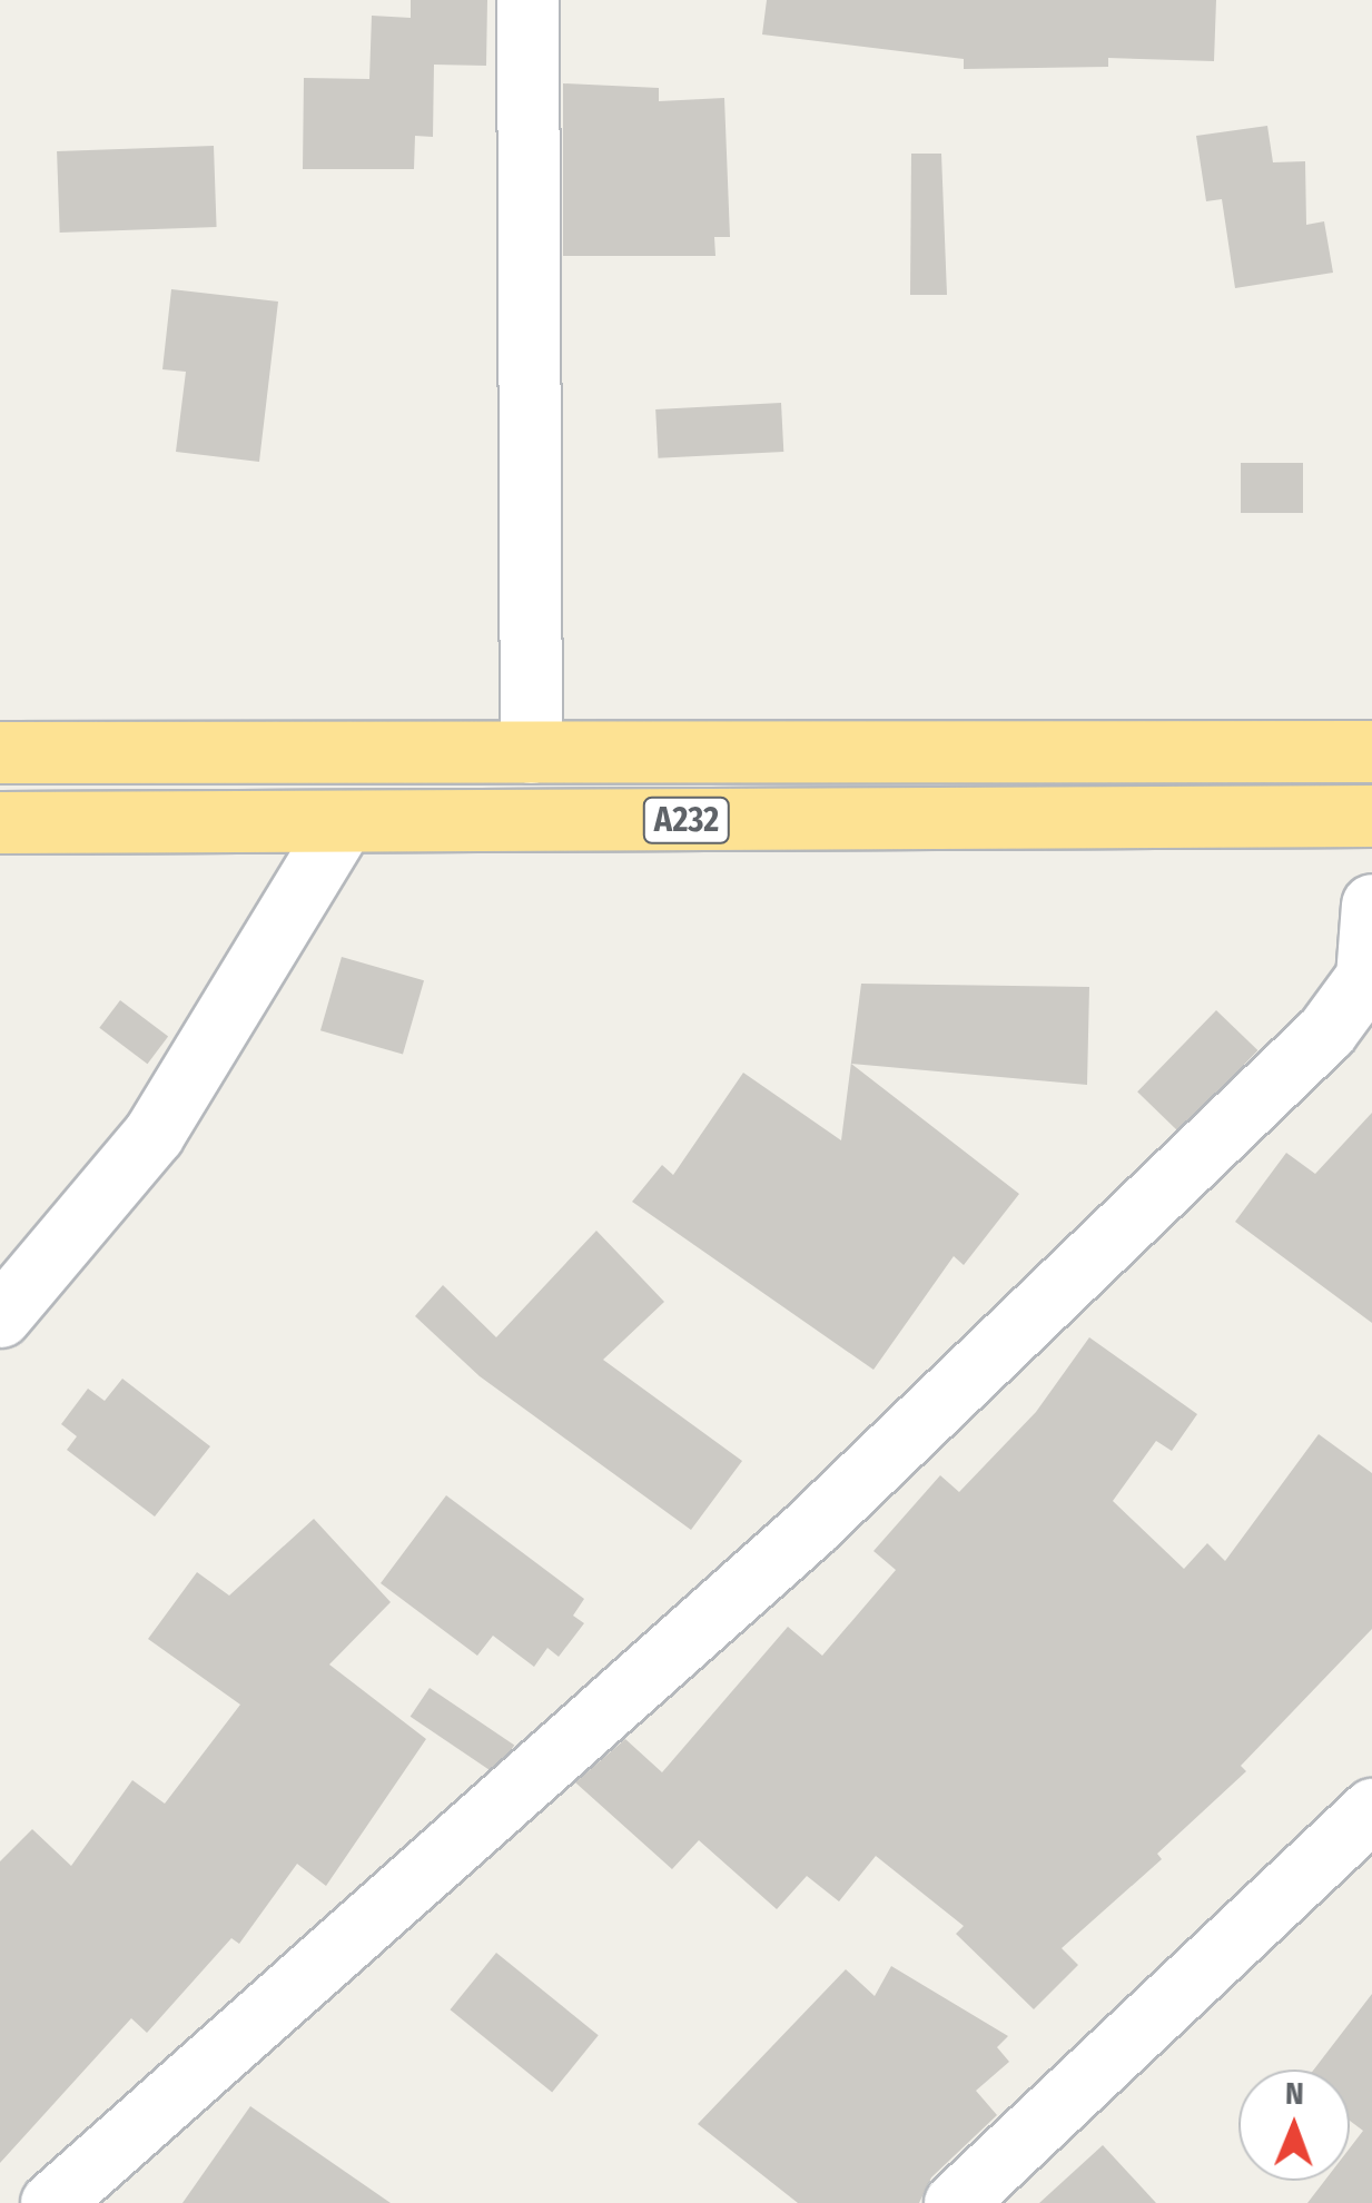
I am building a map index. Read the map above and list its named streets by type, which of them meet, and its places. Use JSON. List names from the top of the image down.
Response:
{
  "streets": {
    "highway": ["A232"]
  },
  "north": "top"
}
